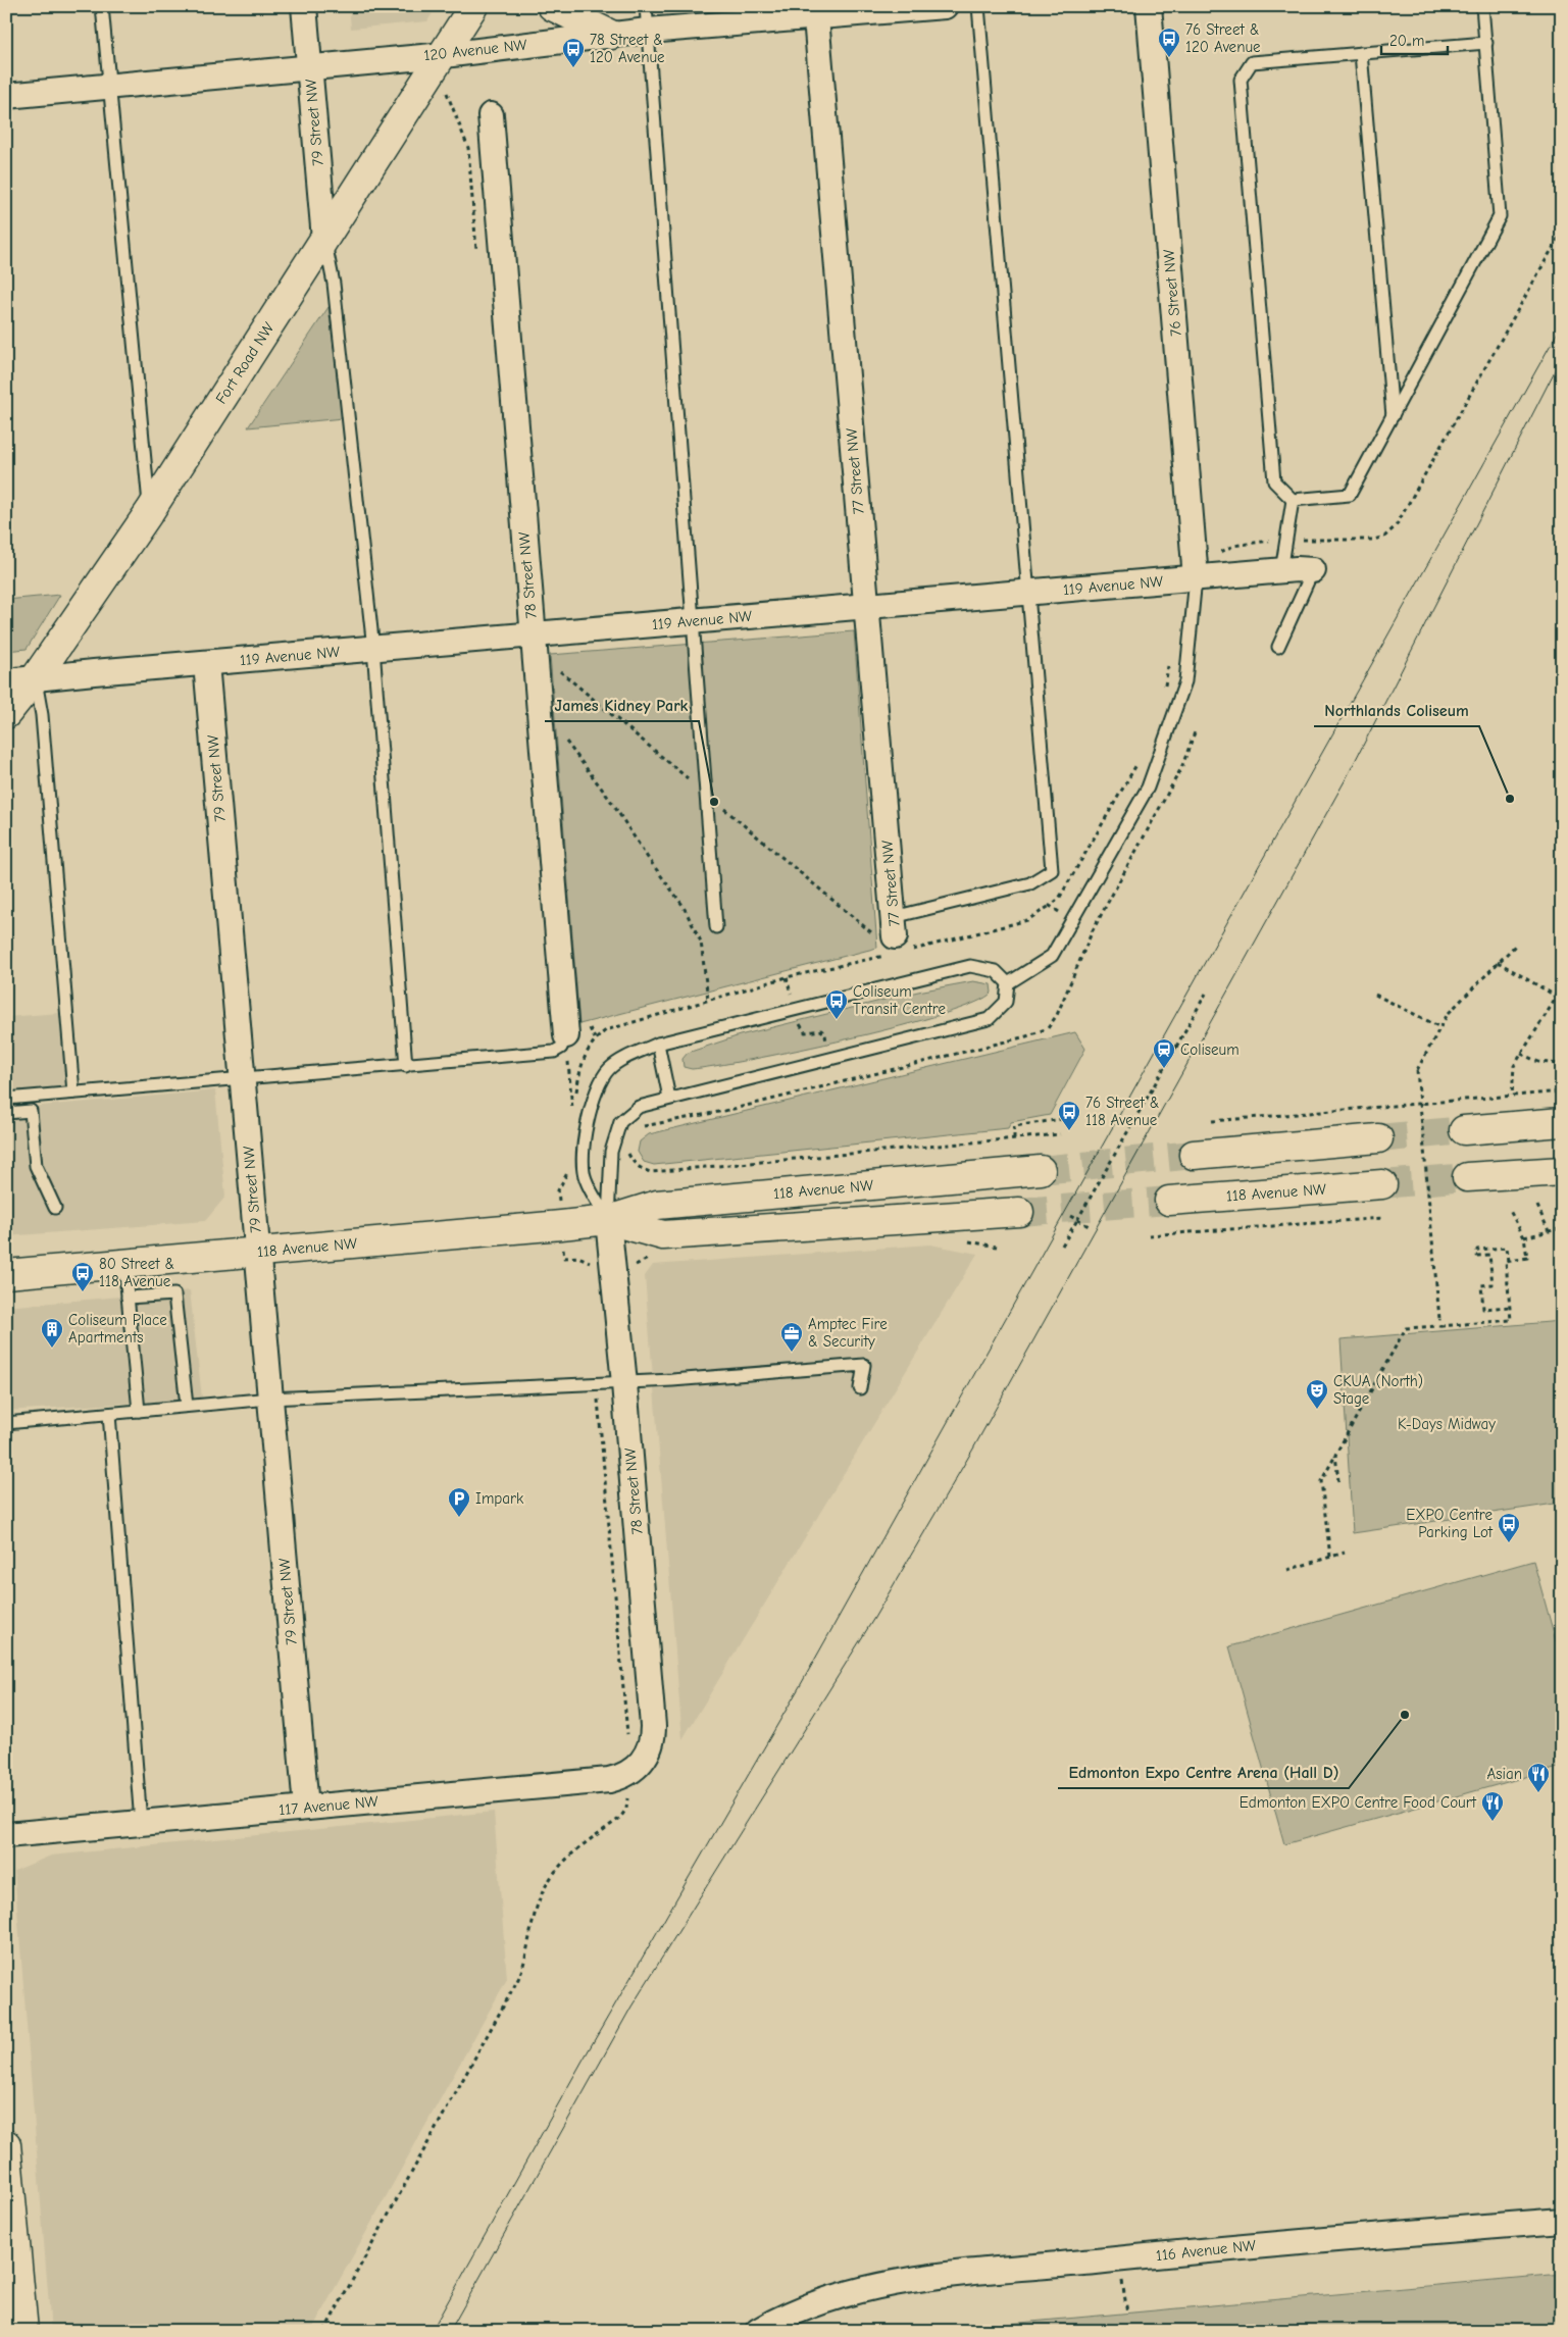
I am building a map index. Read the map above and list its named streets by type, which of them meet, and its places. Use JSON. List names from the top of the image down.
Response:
{
  "streets": {
    "main road": ["Fort Road NW", "118 Avenue NW"],
    "street": [
      "120 Avenue NW",
      "79 Street NW",
      "76 Street NW",
      "77 Street NW",
      "78 Street NW",
      "119 Avenue NW",
      "117 Avenue NW",
      "116 Avenue NW"
    ]
  },
  "crossings": [
    ["120 Avenue NW", "79 Street NW"],
    ["120 Avenue NW", "Fort Road NW"],
    ["120 Avenue NW", "77 Street NW"],
    ["79 Street NW", "Fort Road NW"],
    ["79 Street NW", "119 Avenue NW"],
    ["79 Street NW", "118 Avenue NW"],
    ["79 Street NW", "117 Avenue NW"],
    ["76 Street NW", "119 Avenue NW"],
    ["Fort Road NW", "119 Avenue NW"],
    ["77 Street NW", "119 Avenue NW"],
    ["78 Street NW", "119 Avenue NW"],
    ["78 Street NW", "118 Avenue NW"],
    ["78 Street NW", "117 Avenue NW"]
  ],
  "parks": ["K-Days Midway"],
  "places": {
    "bus stop": [
      "76 Street & 120 Avenue",
      "78 Street & 120 Avenue",
      "Coliseum Transit Centre",
      "76 Street & 118 Avenue",
      "80 Street & 118 Avenue",
      "EXPO Centre Parking Lot"
    ],
    "other": ["Northlands Coliseum", "James Kidney Park", "Edmonton Expo Centre Arena (Hall D)"],
    "station": ["Coliseum"],
    "building": ["Coliseum Place Apartments"],
    "office": ["Amptec Fire & Security"],
    "theatre": ["CKUA (North) Stage"],
    "parking": ["Impark"],
    "restaurant": ["Asian", "Edmonton EXPO Centre Food Court"]
  },
  "scale_bar": "20 m"
}
